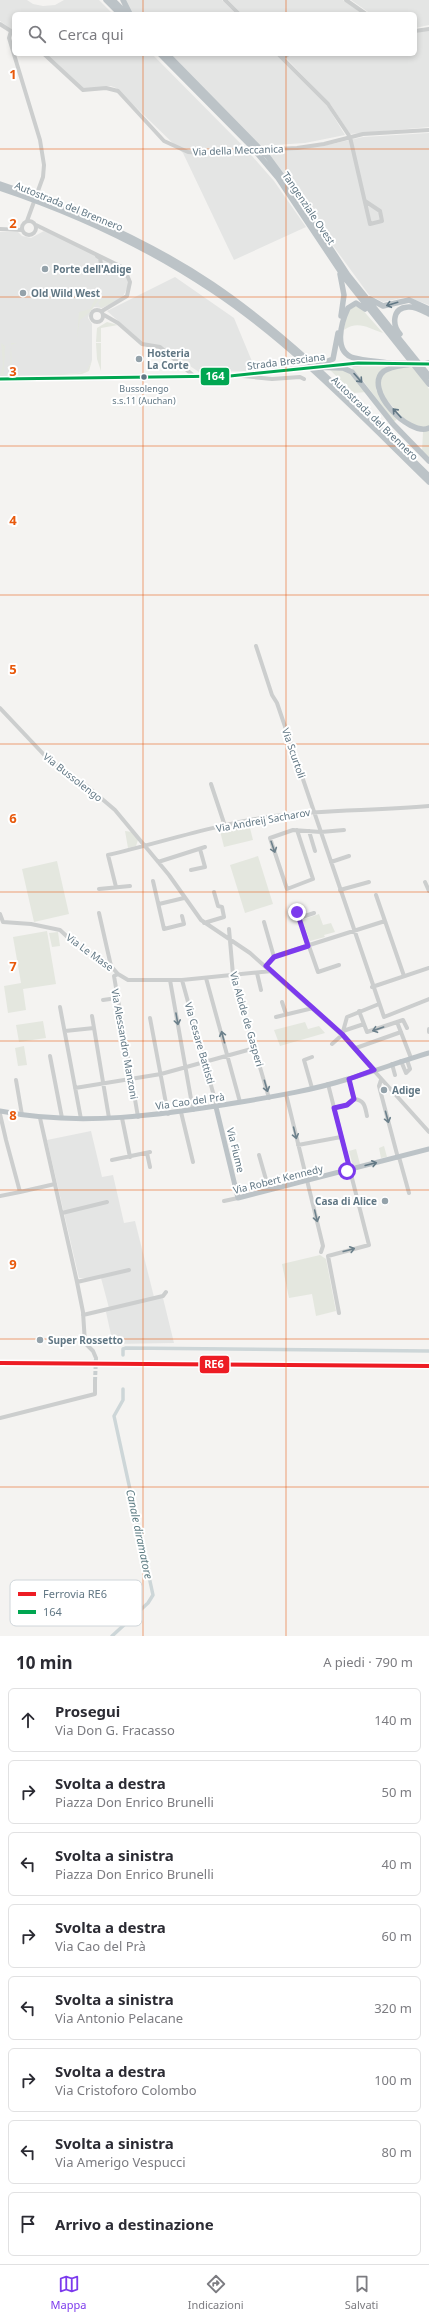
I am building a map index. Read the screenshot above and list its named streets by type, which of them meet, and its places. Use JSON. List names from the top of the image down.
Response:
{
  "streets": {
    "highway": ["Autostrada del Brennero", "Tangenziale Ovest"],
    "main road": [
      "Strada Bresciana",
      "Via Cao del Prà",
      "Via Fiume",
      "Via Robert Kennedy"
    ],
    "street": [
      "Via della Meccanica",
      "Via Scurtoli",
      "Via Bussolengo",
      "Via Andreij Sacharov",
      "Via Le Mase",
      "Via Alcide de Gasperi",
      "Via Cesare Battisti",
      "Via Alessandro Manzoni"
    ]
  },
  "crossings": [
    ["Via Scurtoli", "Via Andreij Sacharov"],
    ["Via Bussolengo", "Via Andreij Sacharov"],
    ["Via Bussolengo", "Via Alcide de Gasperi"],
    ["Via Bussolengo", "Via Cao del Prà"],
    ["Via Le Mase", "Via Alessandro Manzoni"],
    ["Via Alcide de Gasperi", "Via Cao del Prà"],
    ["Via Cesare Battisti", "Via Cao del Prà"],
    ["Via Cesare Battisti", "Via Fiume"],
    ["Via Alessandro Manzoni", "Via Cao del Prà"],
    ["Via Cao del Prà", "Via Fiume"],
    ["Via Fiume", "Via Robert Kennedy"]
  ],
  "water": ["Canale diramatore"],
  "places": [
    "Porte dell'Adige",
    "Old Wild West",
    "Hosteria La Corte",
    "Bussolengo s.s.11 (Auchan)",
    "Adige",
    "Casa di Alice",
    "Super Rossetto"
  ],
  "lines": ["transit line 164", "rail line RE6"],
  "legend": ["Ferrovia RE6", "164"],
  "page": {
    "search": "Cerca qui",
    "heading": ["10 min", "A piedi · 790 m"],
    "list": [
      ["Prosegui", "Via Don G. Fracasso", "140 m"],
      ["Svolta a destra", "Piazza Don Enrico Brunelli", "50 m"],
      ["Svolta a sinistra", "Piazza Don Enrico Brunelli", "40 m"],
      ["Svolta a destra", "Via Cao del Prà", "60 m"],
      ["Svolta a sinistra", "Via Antonio Pelacane", "320 m"],
      ["Svolta a destra", "Via Cristoforo Colombo", "100 m"],
      ["Svolta a sinistra", "Via Amerigo Vespucci", "80 m"],
      "Arrivo a destinazione"
    ],
    "nav": ["Mappa", "Indicazioni", "Salvati"]
  },
  "grid": {
    "rows": [
      "1",
      "2",
      "3",
      "4",
      "5",
      "6",
      "7",
      "8",
      "9"
    ]
  }
}
